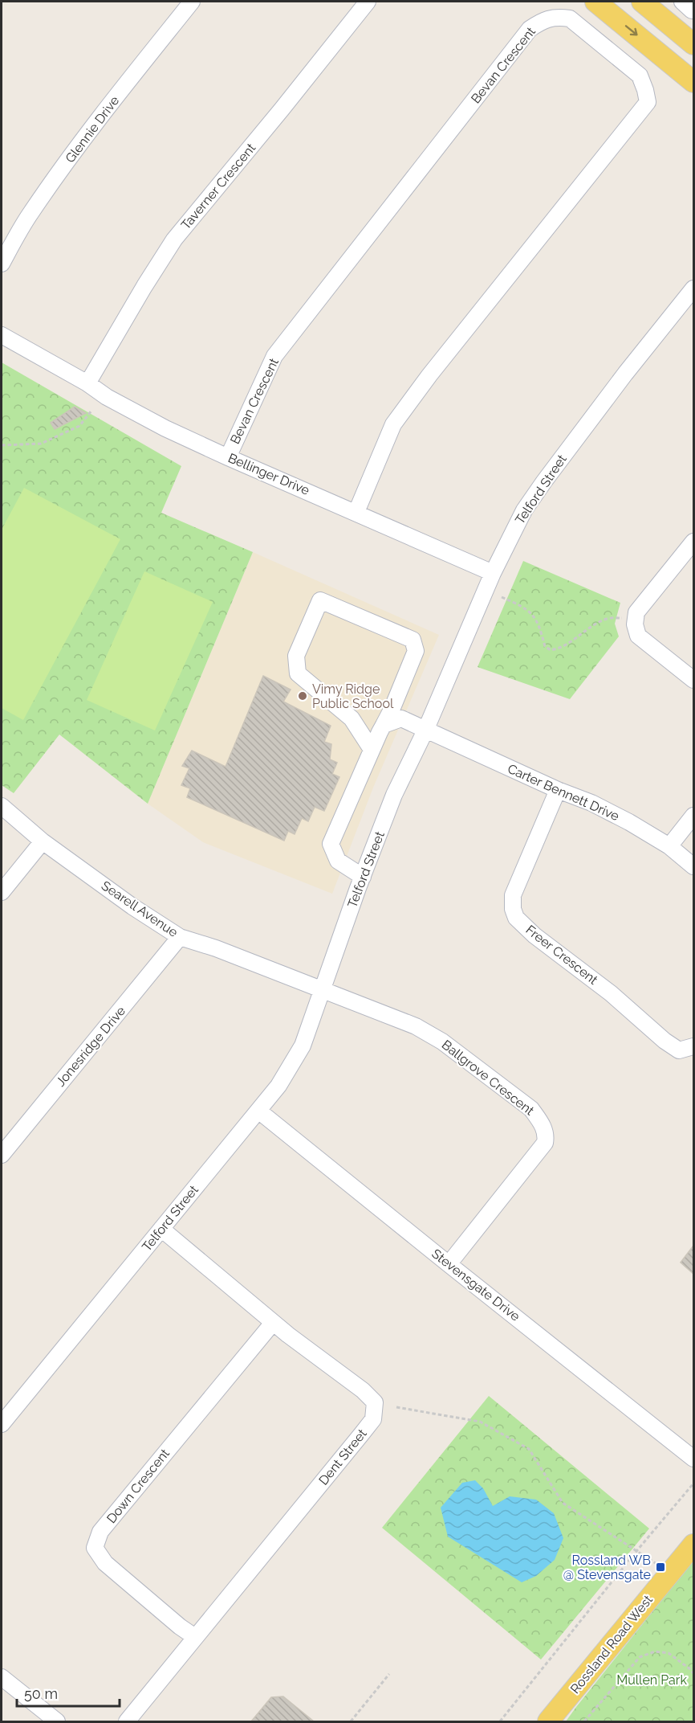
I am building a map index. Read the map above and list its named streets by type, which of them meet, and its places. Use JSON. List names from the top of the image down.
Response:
{
  "streets": {
    "main road": ["Rossland Road West"],
    "street": [
      "Bevan Crescent",
      "Glennie Drive",
      "Taverner Crescent",
      "Bellinger Drive",
      "Telford Street",
      "Carter Bennett Drive",
      "Searell Avenue",
      "Freer Crescent",
      "Jonesridge Drive",
      "Ballgrove Crescent",
      "Stevensgate Drive",
      "Dent Street",
      "Down Crescent"
    ]
  },
  "crossings": [
    ["Bevan Crescent", "Bellinger Drive"],
    ["Taverner Crescent", "Bellinger Drive"],
    ["Bellinger Drive", "Telford Street"],
    ["Telford Street", "Carter Bennett Drive"],
    ["Telford Street", "Searell Avenue"],
    ["Telford Street", "Ballgrove Crescent"],
    ["Telford Street", "Stevensgate Drive"],
    ["Telford Street", "Dent Street"],
    ["Carter Bennett Drive", "Freer Crescent"],
    ["Searell Avenue", "Jonesridge Drive"],
    ["Searell Avenue", "Ballgrove Crescent"],
    ["Ballgrove Crescent", "Stevensgate Drive"],
    ["Dent Street", "Down Crescent"]
  ],
  "parks": ["Mullen Park"],
  "places": {
    "other": ["Vimy Ridge Public School"],
    "transit": ["Rossland WB @ Stevensgate"]
  },
  "scale_bar": "50 m"
}
